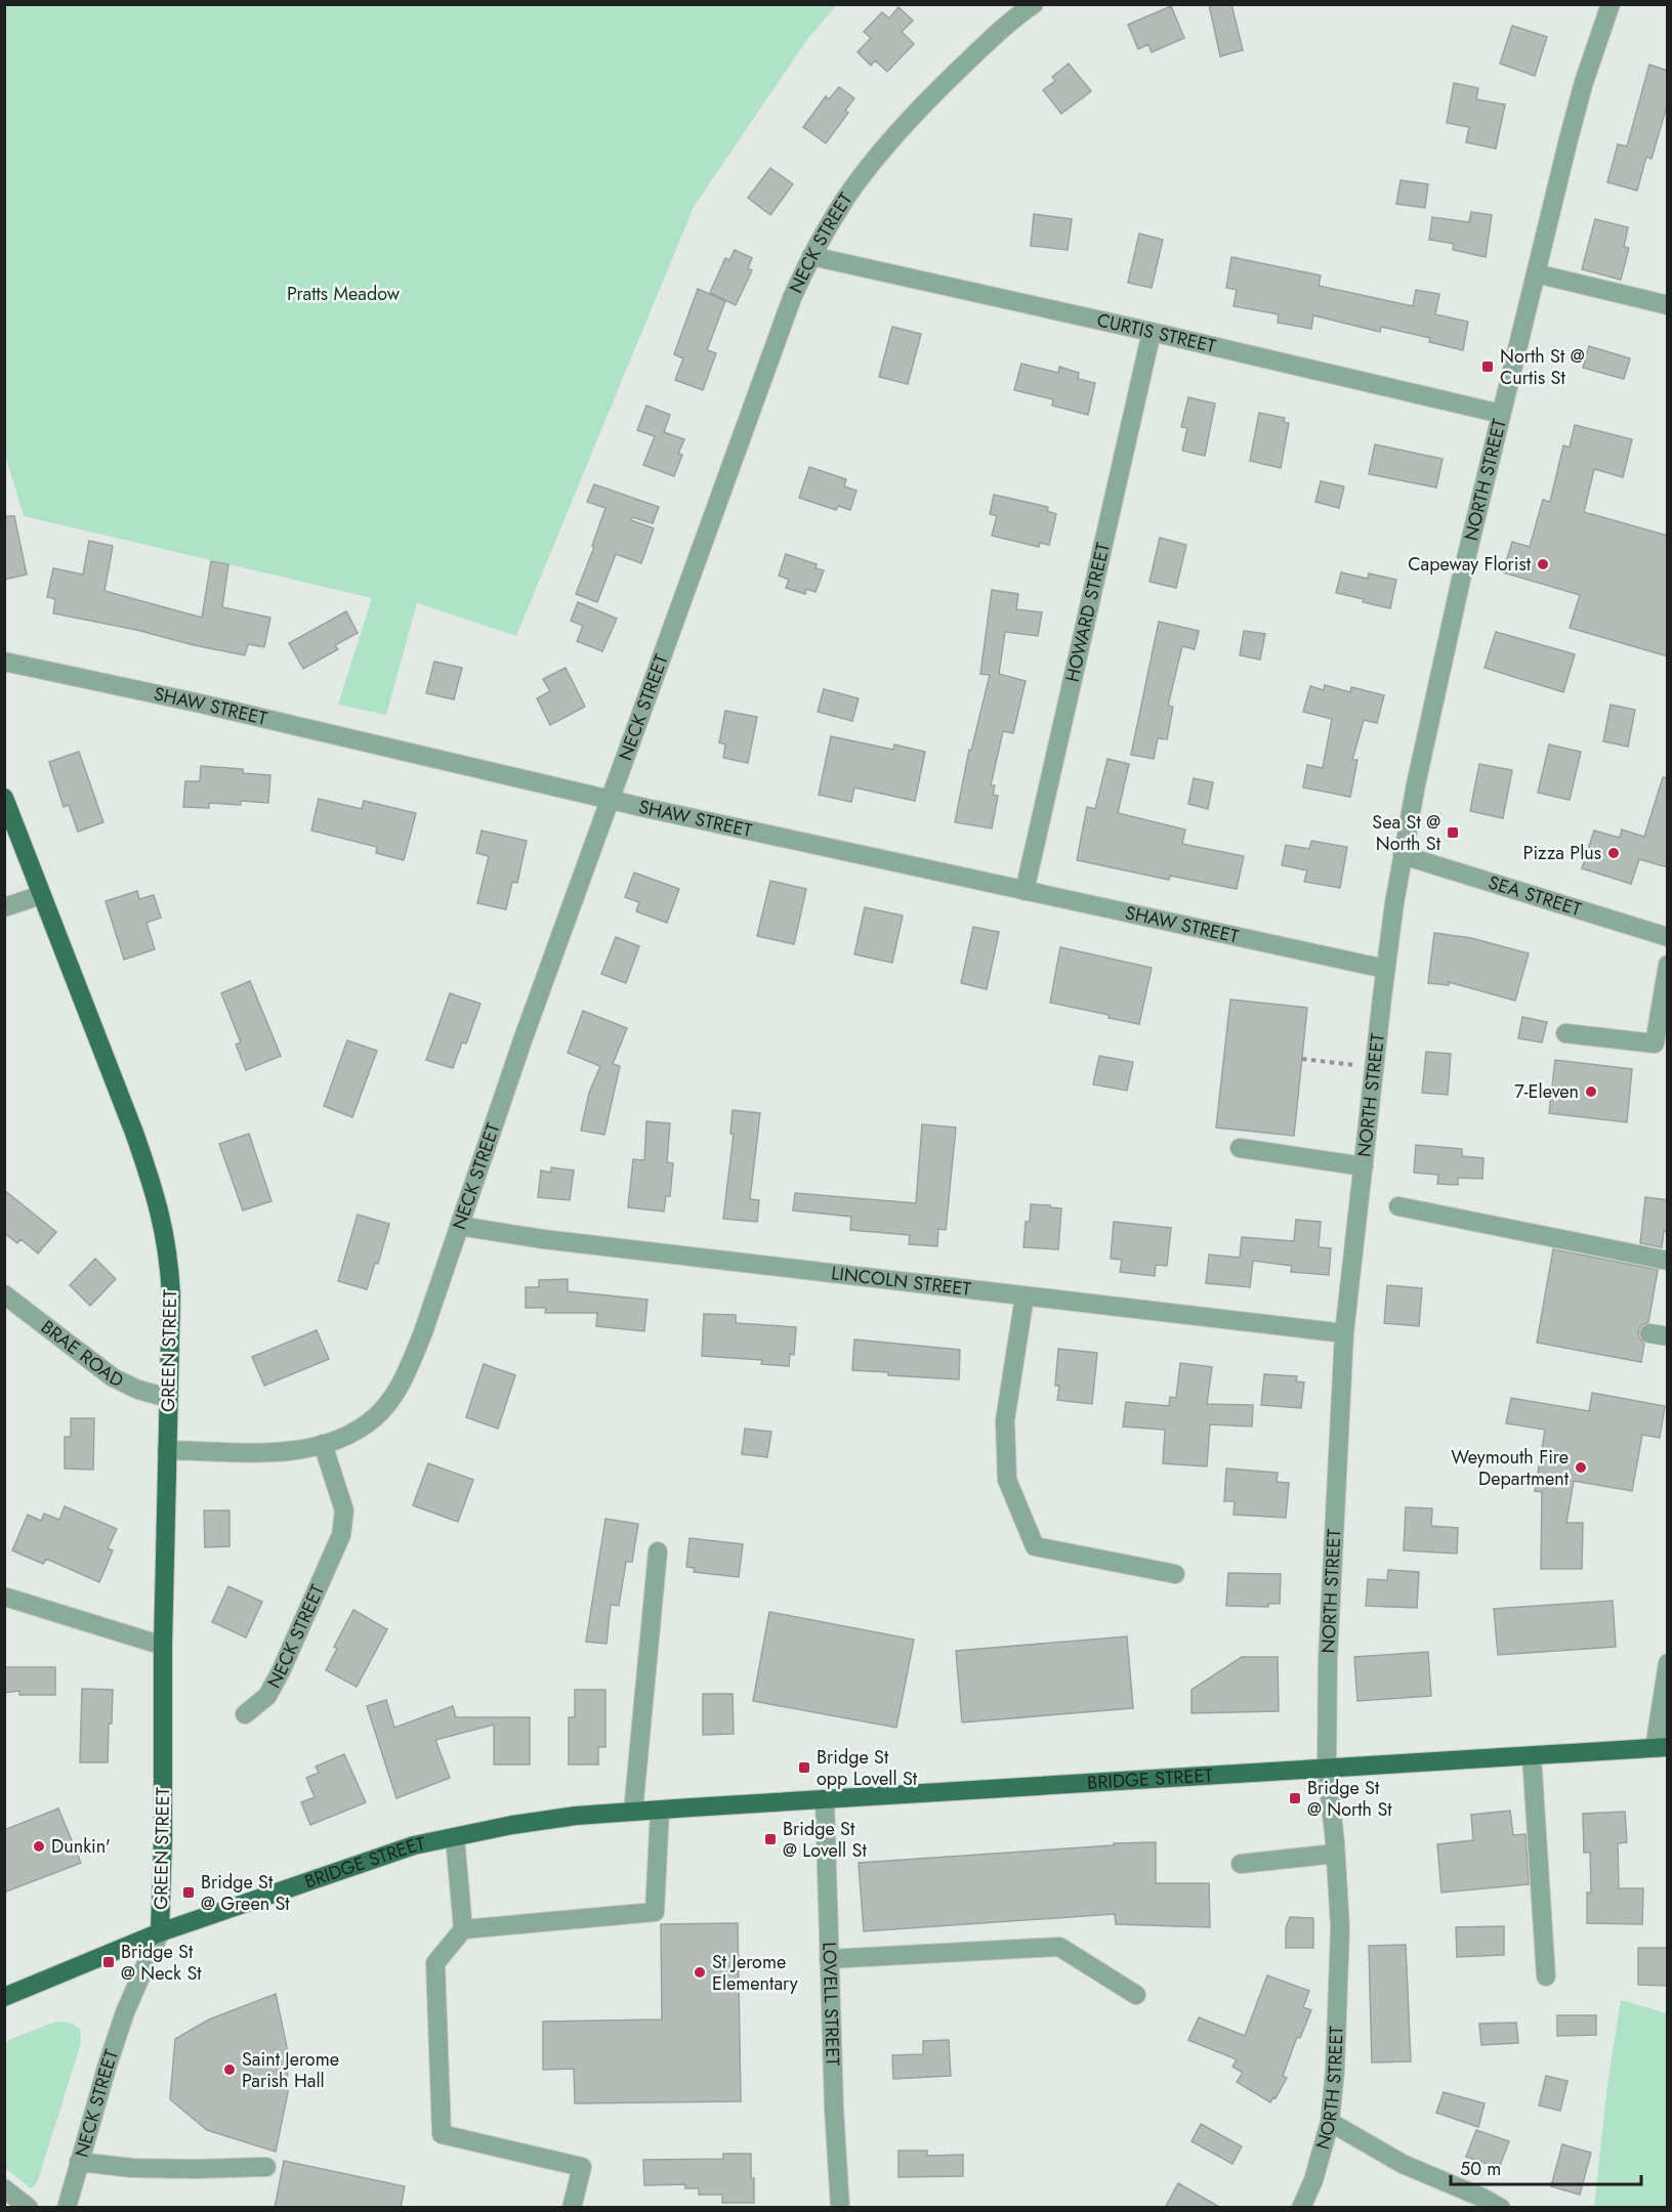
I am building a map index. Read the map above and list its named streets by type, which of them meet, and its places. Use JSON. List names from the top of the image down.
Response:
{
  "streets": {
    "main road": ["GREEN STREET", "BRIDGE STREET"],
    "street": [
      "NECK STREET",
      "CURTIS STREET",
      "NORTH STREET",
      "HOWARD STREET",
      "SHAW STREET",
      "SEA STREET",
      "LINCOLN STREET",
      "BRAE ROAD",
      "LOVELL STREET"
    ]
  },
  "crossings": [
    ["NECK STREET", "CURTIS STREET"],
    ["NECK STREET", "SHAW STREET"],
    ["NECK STREET", "LINCOLN STREET"],
    ["NECK STREET", "GREEN STREET"],
    ["NECK STREET", "BRIDGE STREET"],
    ["CURTIS STREET", "NORTH STREET"],
    ["CURTIS STREET", "HOWARD STREET"],
    ["NORTH STREET", "SHAW STREET"],
    ["NORTH STREET", "SEA STREET"],
    ["NORTH STREET", "LINCOLN STREET"],
    ["NORTH STREET", "BRIDGE STREET"],
    ["HOWARD STREET", "SHAW STREET"],
    ["GREEN STREET", "BRAE ROAD"],
    ["GREEN STREET", "BRIDGE STREET"],
    ["BRIDGE STREET", "LOVELL STREET"]
  ],
  "parks": ["Pratts Meadow"],
  "places": {
    "transit": [
      "North St @ Curtis St",
      "Sea St @ North St",
      "Bridge St opp Lovell St",
      "Bridge St @ North St",
      "Bridge St @ Lovell St",
      "Bridge St @ Green St",
      "Bridge St @ Neck St"
    ],
    "other": [
      "Capeway Florist",
      "Pizza Plus",
      "7-Eleven",
      "Weymouth Fire Department",
      "Dunkin'",
      "St Jerome Elementary",
      "Saint Jerome Parish Hall"
    ]
  },
  "scale_bar": "50 m"
}
